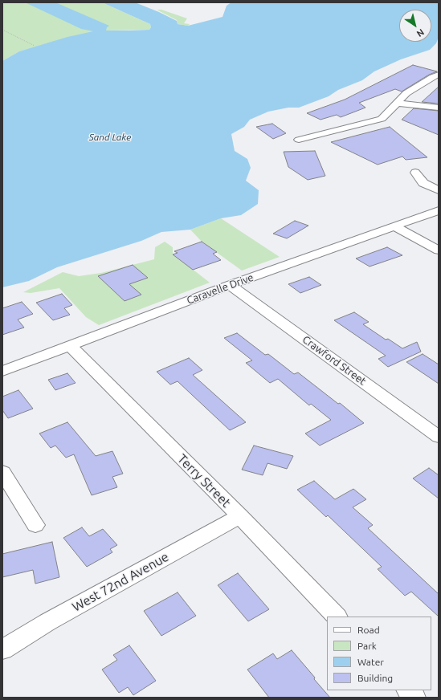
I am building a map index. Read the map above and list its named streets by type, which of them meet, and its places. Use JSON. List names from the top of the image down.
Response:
{
  "streets": {
    "street": [
      "Caravelle Drive",
      "Crawford Street",
      "Terry Street",
      "West 72nd Avenue"
    ]
  },
  "crossings": [
    ["Caravelle Drive", "Crawford Street"],
    ["Caravelle Drive", "Terry Street"],
    ["Terry Street", "West 72nd Avenue"]
  ],
  "water": ["Sand Lake"],
  "legend": [
    "Road",
    "Park",
    "Water",
    "Building"
  ],
  "north": "bottom right"
}
